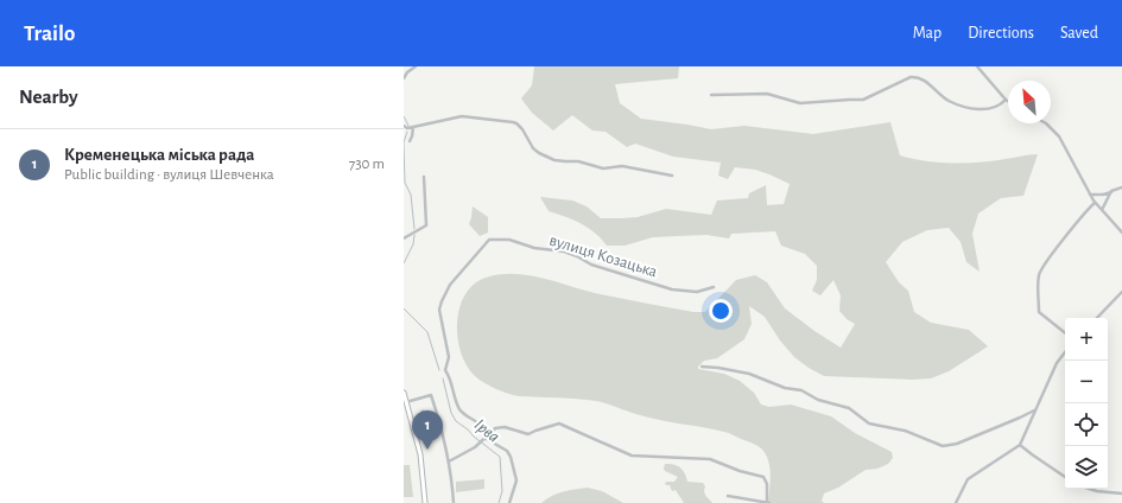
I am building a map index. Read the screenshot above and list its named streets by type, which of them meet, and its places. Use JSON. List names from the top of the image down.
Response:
{
  "streets": {
    "street": ["вулиця Козацька"]
  },
  "water": ["Ірва"],
  "north": "top left",
  "page": {
    "header": "Trailo",
    "nav": ["Map", "Directions", "Saved"],
    "heading": "Nearby",
    "list": [
      {
        "mark": "1",
        "name": "Кременецька міська рада",
        "note": "Public building · вулиця Шевченка",
        "value": "730 m"
      }
    ],
    "map_buttons": ["+", "−"],
    "pins": "1"
  }
}
